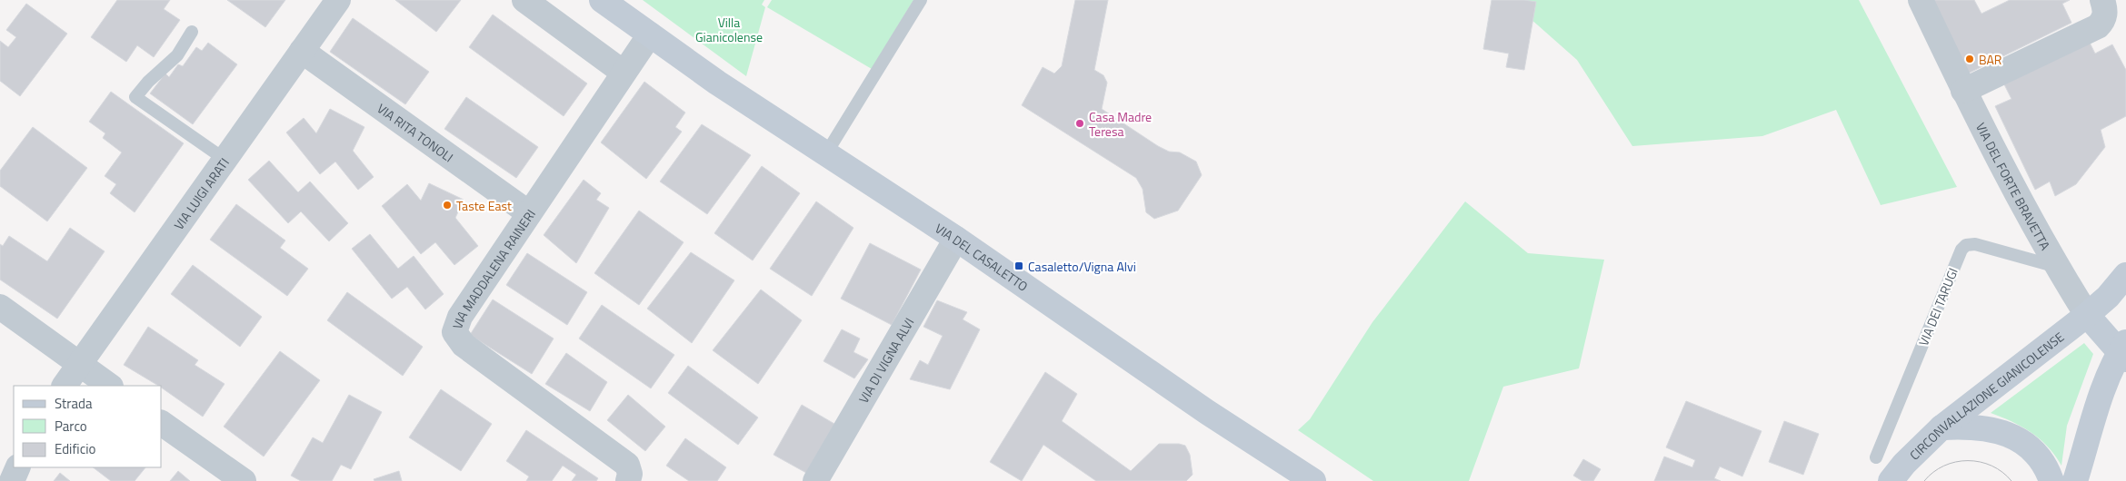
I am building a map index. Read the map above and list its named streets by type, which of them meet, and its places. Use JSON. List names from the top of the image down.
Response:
{
  "streets": {
    "street": [
      "VIA RITA TONOLI",
      "VIA DEL FORTE BRAVETTA",
      "VIA LUIGI ARATI",
      "VIA DEL CASALETTO",
      "VIA MADDALENA RAINERI",
      "VIA DI VIGNA ALVI",
      "CIRCONVALLAZIONE GIANICOLENSE"
    ],
    "lane": ["VIA DEI TARUGI"]
  },
  "crossings": [
    ["VIA RITA TONOLI", "VIA LUIGI ARATI"],
    ["VIA RITA TONOLI", "VIA MADDALENA RAINERI"],
    ["VIA DEL FORTE BRAVETTA", "VIA DEI TARUGI"],
    ["VIA DEL FORTE BRAVETTA", "CIRCONVALLAZIONE GIANICOLENSE"],
    ["VIA DEL CASALETTO", "VIA MADDALENA RAINERI"],
    ["VIA DEL CASALETTO", "VIA DI VIGNA ALVI"]
  ],
  "parks": ["Villa Gianicolense"],
  "places": {
    "other": ["BAR", "Casa Madre Teresa", "Taste East"],
    "transit": ["Casaletto/Vigna Alvi"]
  },
  "legend": ["Strada", "Parco", "Edificio"]
}
